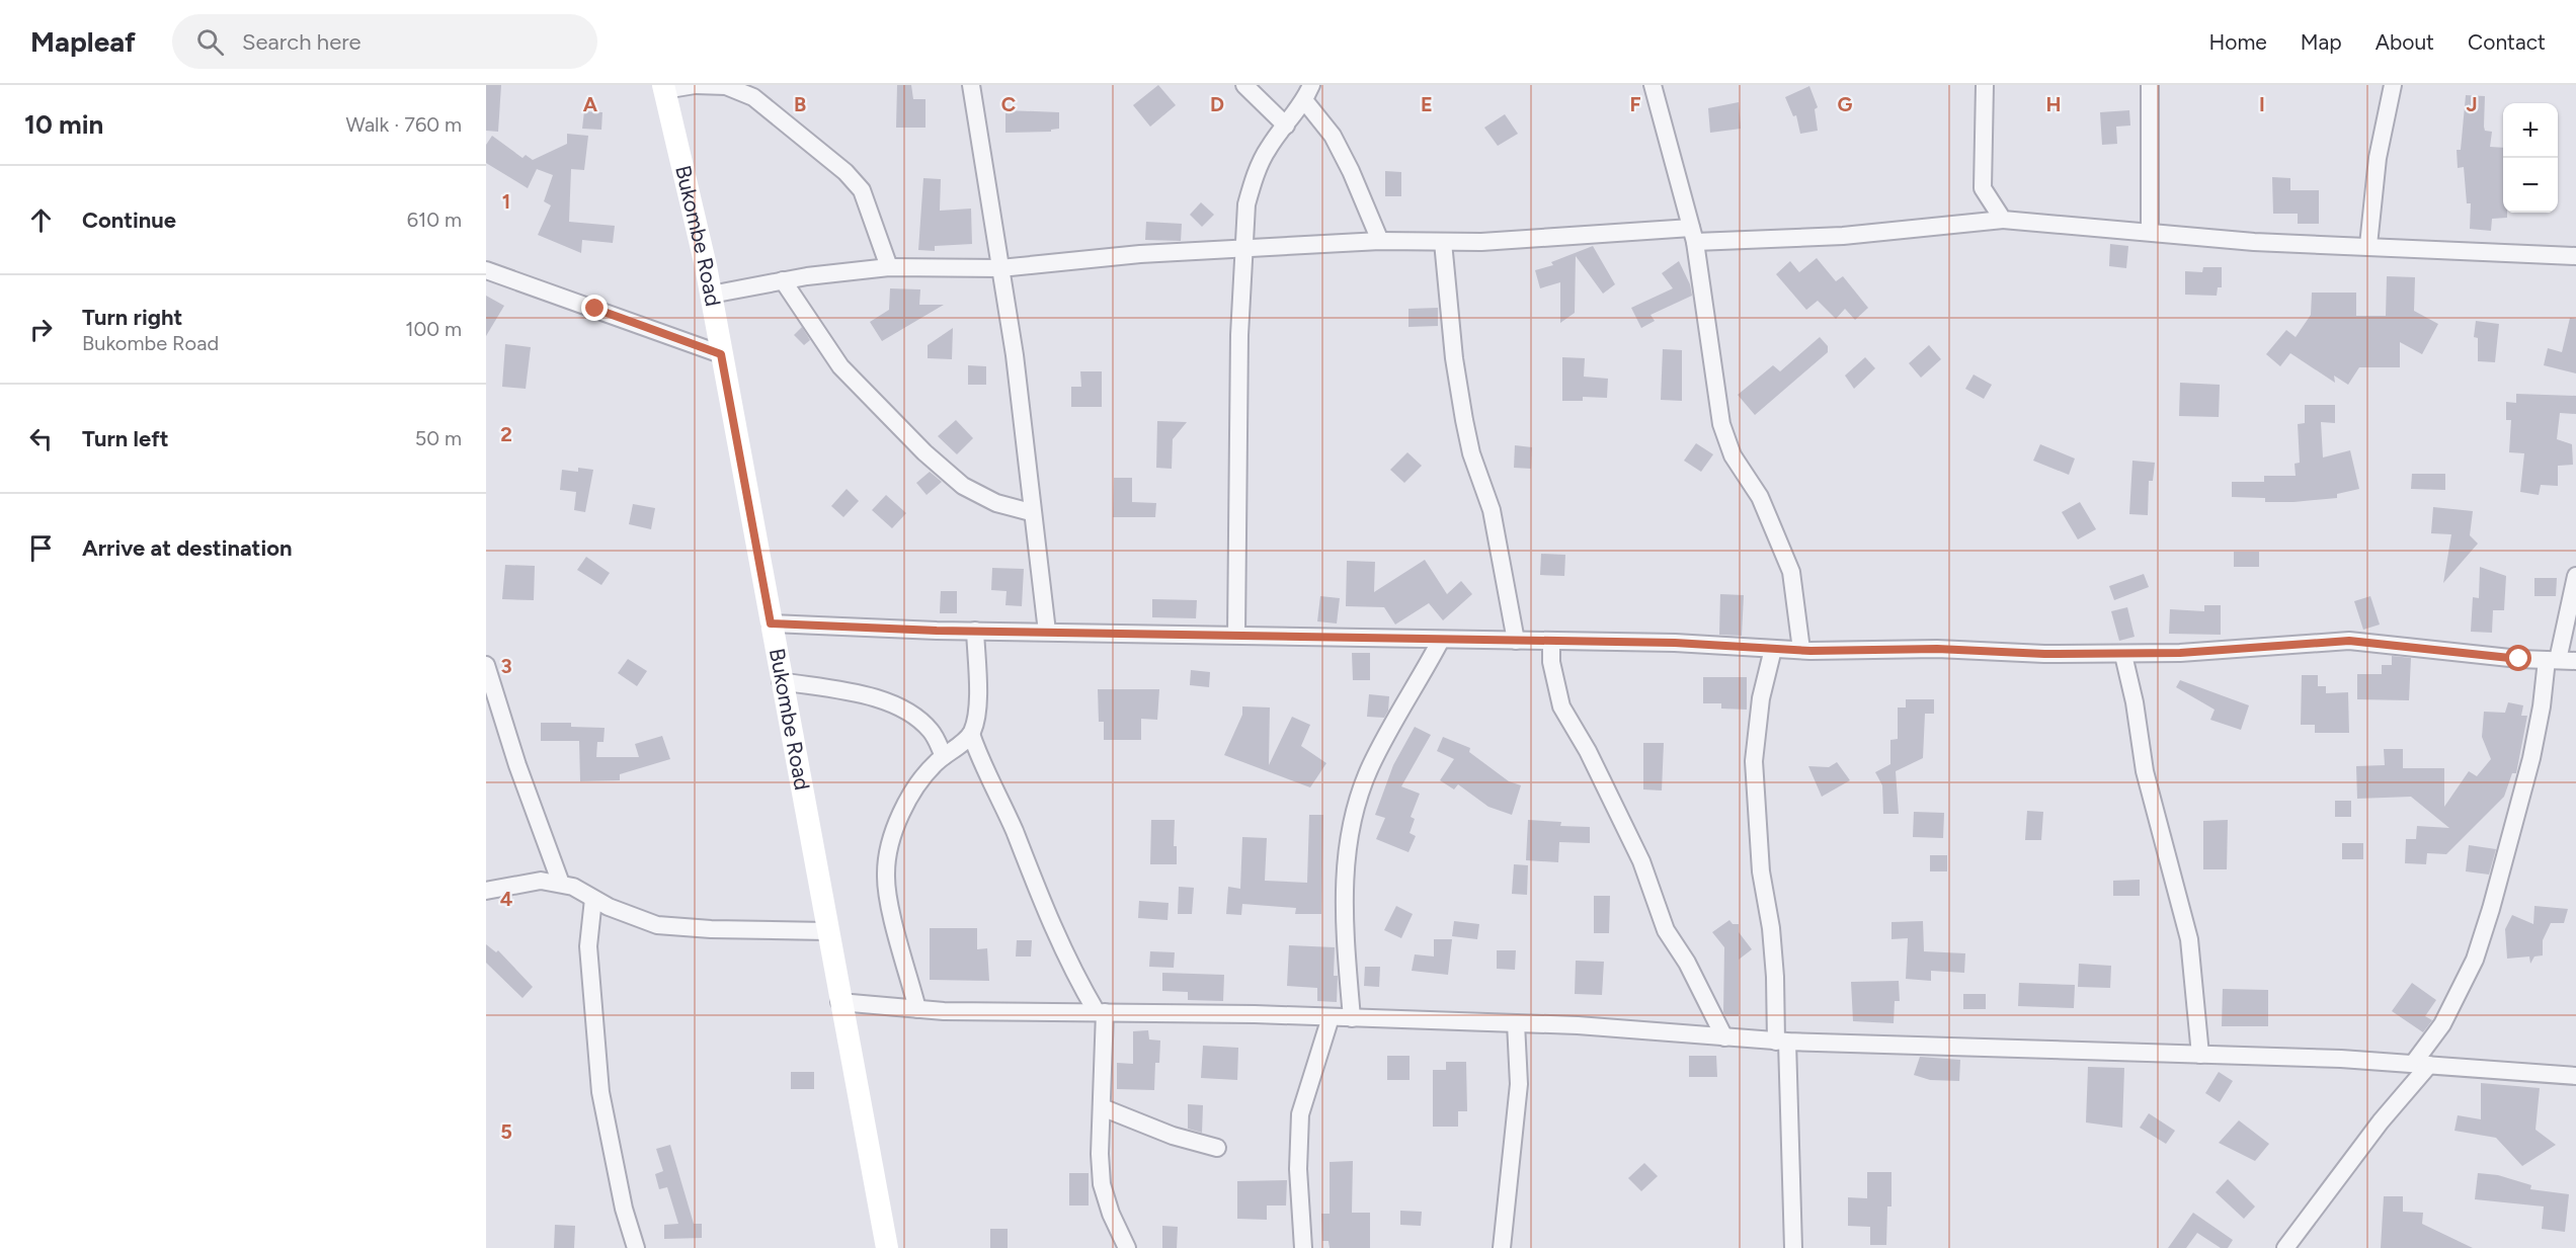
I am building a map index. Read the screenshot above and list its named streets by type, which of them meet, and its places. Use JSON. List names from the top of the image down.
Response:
{
  "streets": {
    "main road": ["Bukombe Road"]
  },
  "page": {
    "header": "Mapleaf",
    "search": "Search here",
    "nav": [
      "Home",
      "Map",
      "About",
      "Contact"
    ],
    "heading": ["10 min", "Walk · 760 m"],
    "map_buttons": ["+", "−"],
    "list": [
      ["Continue", "610 m"],
      ["Turn right", "Bukombe Road", "100 m"],
      ["Turn left", "50 m"],
      "Arrive at destination"
    ]
  },
  "grid": {
    "columns": [
      "A",
      "B",
      "C",
      "D",
      "E",
      "F",
      "G",
      "H",
      "I",
      "J"
    ],
    "rows": [
      "1",
      "2",
      "3",
      "4",
      "5"
    ]
  }
}
